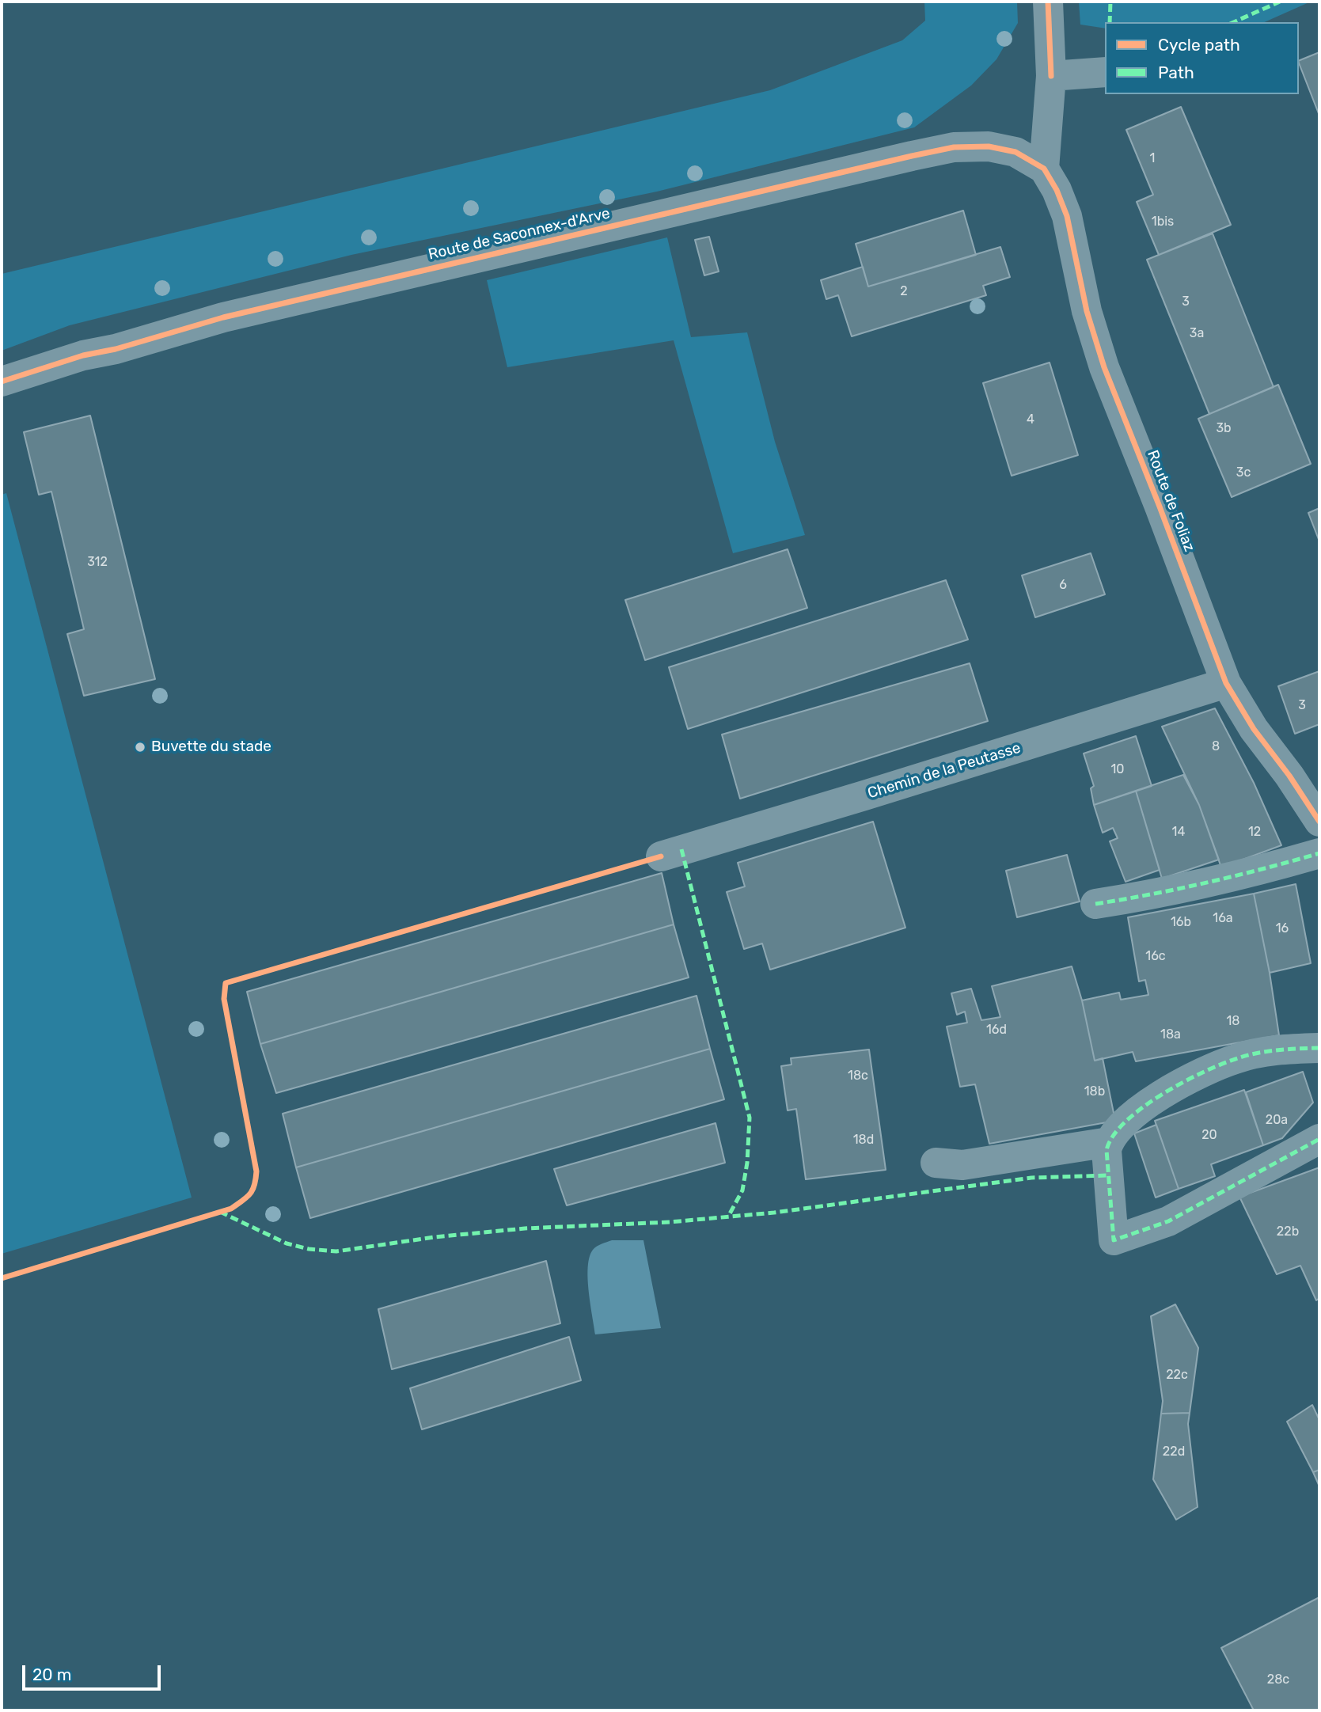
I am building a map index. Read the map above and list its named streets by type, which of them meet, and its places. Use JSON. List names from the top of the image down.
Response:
{
  "streets": {
    "street": ["Route de Saconnex-d'Arve", "Route de Foliaz", "Chemin de la Peutasse"]
  },
  "crossings": [
    ["Route de Saconnex-d'Arve", "Route de Foliaz"],
    ["Route de Foliaz", "Chemin de la Peutasse"]
  ],
  "places": ["Buvette du stade"],
  "house_numbers": [
    "1",
    "1bis",
    "2",
    "3",
    "3a",
    "4",
    "3b",
    "3c",
    "312",
    "6",
    "3",
    "8",
    "10",
    "14",
    "12",
    "16a",
    "16b",
    "16",
    "16c",
    "18",
    "16d",
    "18a",
    "18c",
    "18b",
    "20a",
    "20",
    "18d",
    "22b",
    "22c",
    "22d",
    "28c"
  ],
  "legend": ["Cycle path", "Path"],
  "scale_bar": "20 m"
}
